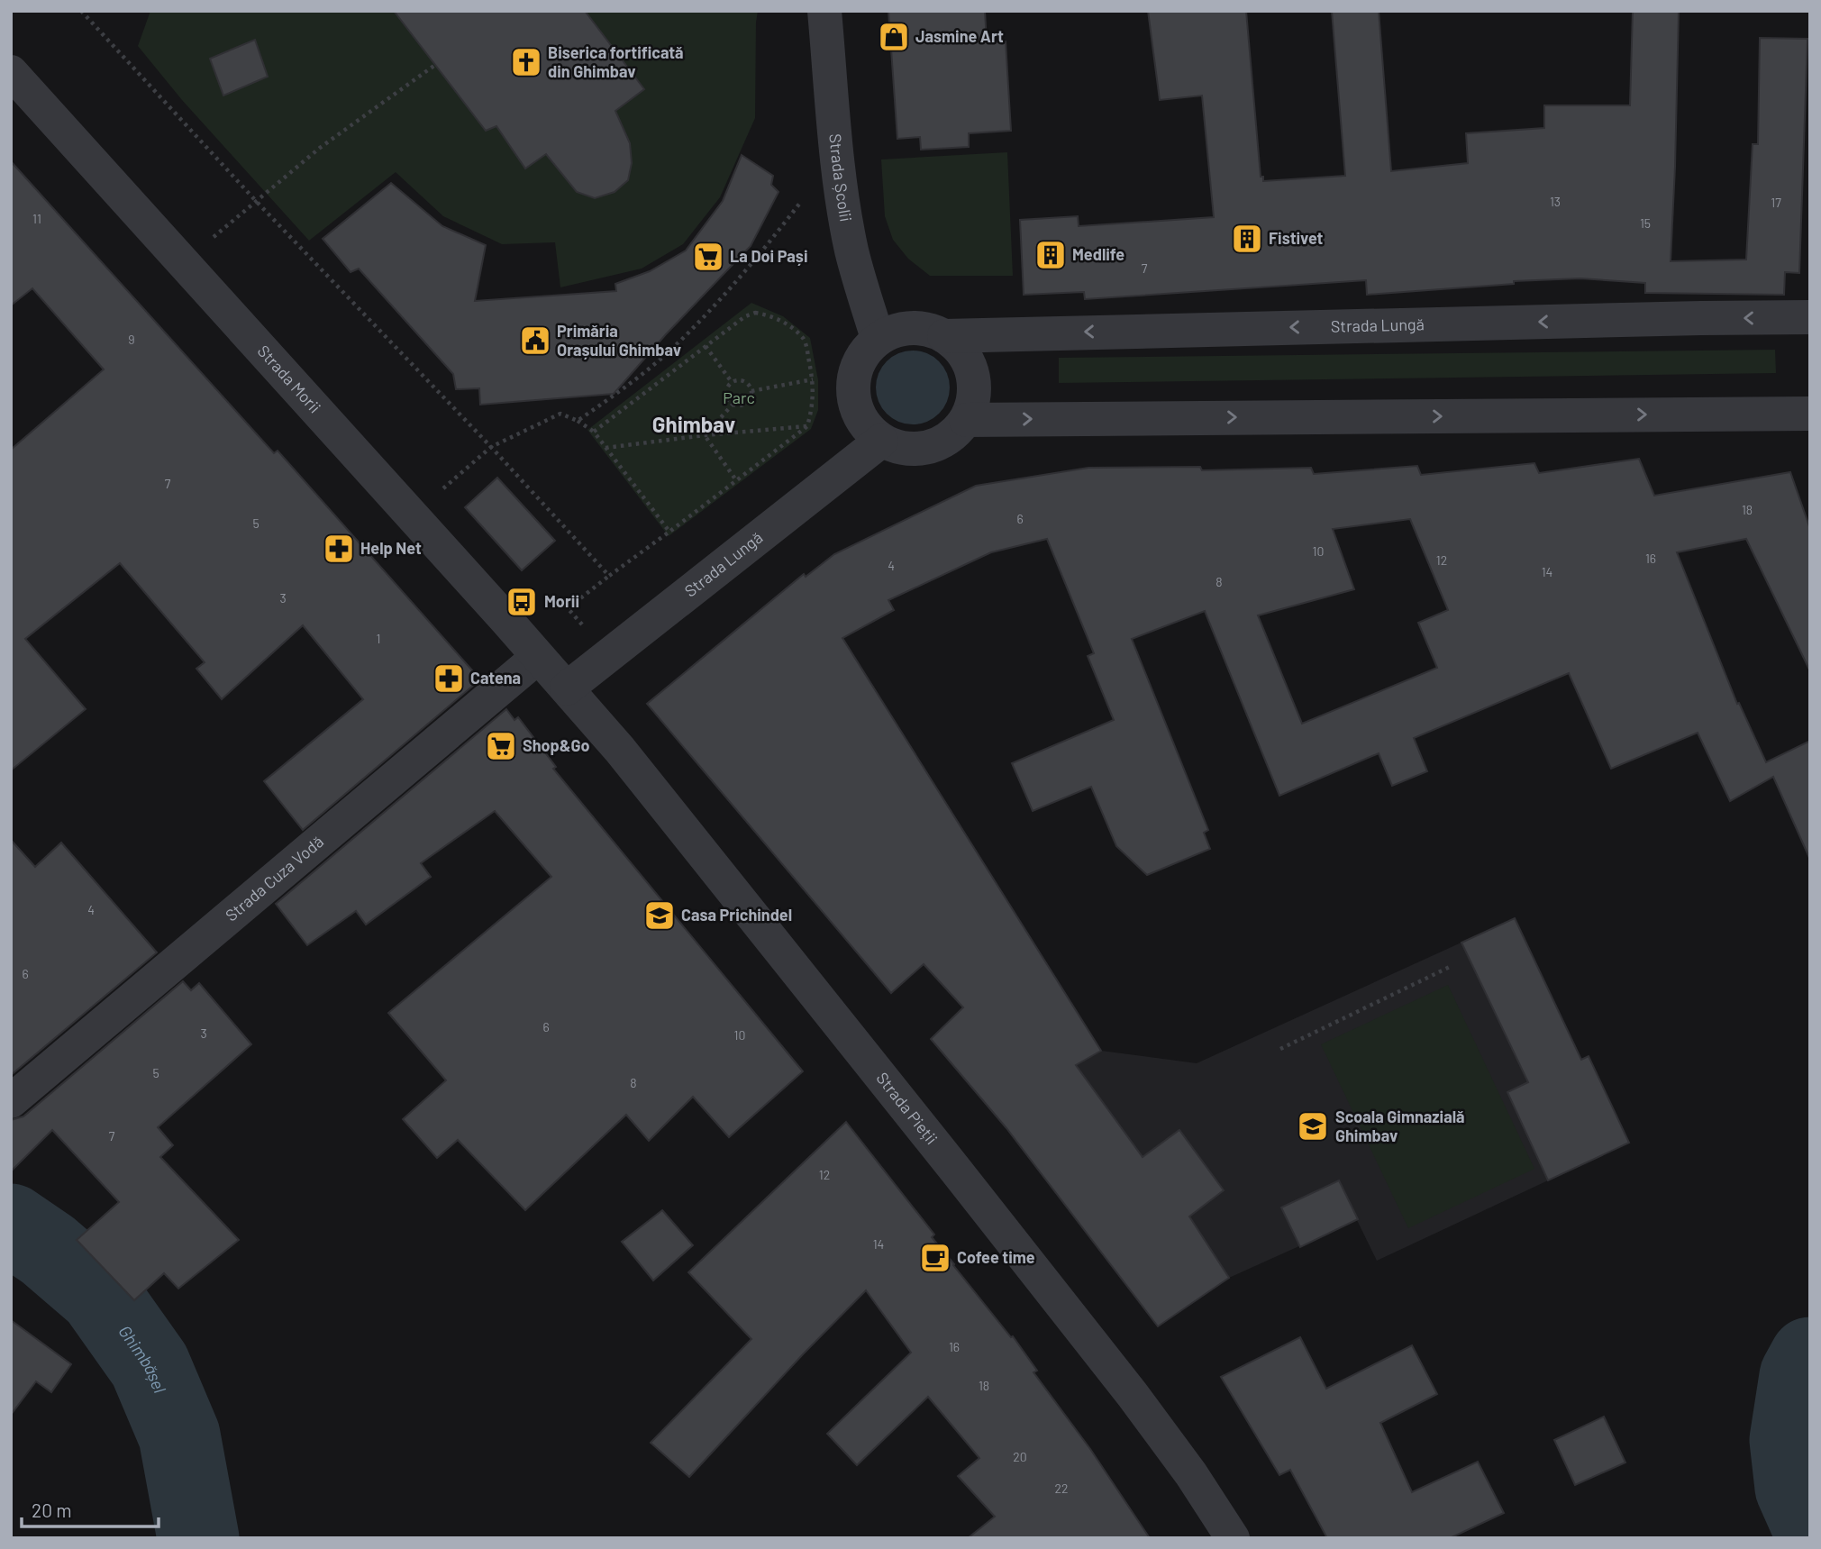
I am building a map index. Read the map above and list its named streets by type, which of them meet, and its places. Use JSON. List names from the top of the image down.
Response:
{
  "streets": {
    "street": [
      "Strada Școlii",
      "Strada Lungă",
      "Strada Morii",
      "Strada Cuza Vodă",
      "Strada Pieții"
    ]
  },
  "crossings": [
    ["Strada Școlii", "Strada Lungă"],
    ["Strada Lungă", "Strada Morii"],
    ["Strada Lungă", "Strada Pieții"],
    ["Strada Morii", "Strada Cuza Vodă"],
    ["Strada Morii", "Strada Pieții"]
  ],
  "districts": ["Ghimbav"],
  "water": ["Ghimbășel"],
  "parks": ["Parc"],
  "places": {
    "shop": ["Jasmine Art"],
    "church": ["Biserica fortificată din Ghimbav"],
    "building": ["Fistivet", "Medlife"],
    "supermarket": ["La Doi Pași", "Shop&Go"],
    "public building": ["Primăria Orașului Ghimbav"],
    "pharmacy": ["Help Net", "Catena"],
    "bus stop": ["Morii"],
    "school or university": ["Casa Prichindel", "Scoala Gimnazială Ghimbav"],
    "cafe": ["Cofee time"]
  },
  "house_numbers": [
    "13",
    "17",
    "11",
    "15",
    "7",
    "9",
    "7",
    "18",
    "6",
    "5",
    "10",
    "16",
    "12",
    "4",
    "14",
    "8",
    "3",
    "1",
    "4",
    "6",
    "6",
    "3",
    "10",
    "5",
    "8",
    "7",
    "12",
    "14",
    "16",
    "18",
    "20",
    "22"
  ],
  "scale_bar": "20 m"
}
